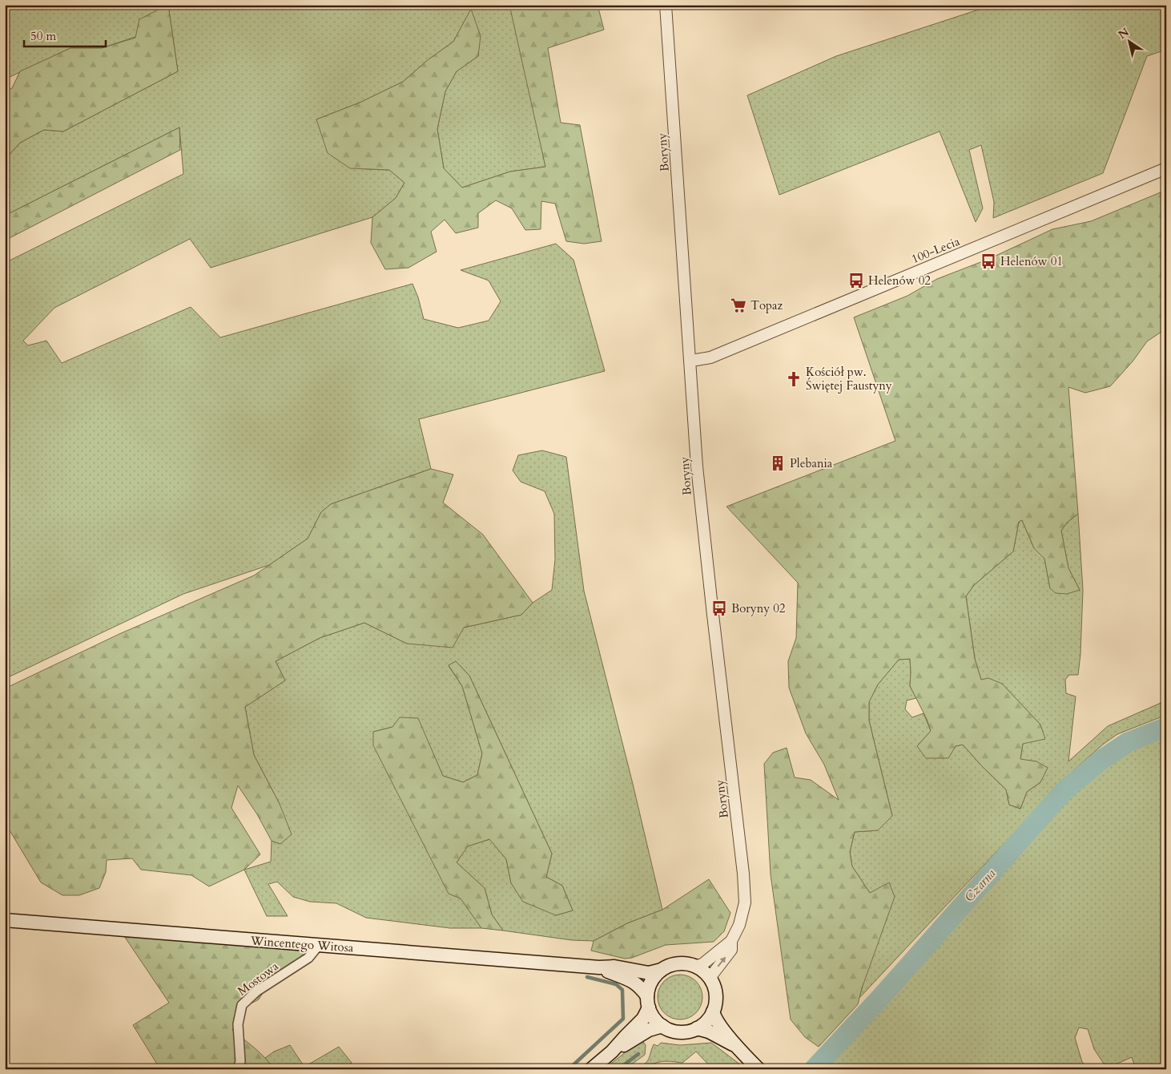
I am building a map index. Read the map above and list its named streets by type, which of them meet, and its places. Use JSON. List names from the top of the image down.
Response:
{
  "streets": {
    "main road": ["Wincentego Witosa"],
    "street": ["Boryny", "100-Lecia", "Mostowa"]
  },
  "crossings": [
    ["Boryny", "100-Lecia"],
    ["Boryny", "Wincentego Witosa"],
    ["Wincentego Witosa", "Mostowa"]
  ],
  "water": ["Czarna"],
  "places": {
    "bus stop": ["Helenów 01", "Helenów 02", "Boryny 02"],
    "supermarket": ["Topaz"],
    "church": ["Kościół pw. Świętej Faustyny"],
    "building": ["Plebania"]
  },
  "scale_bar": "50 m",
  "north": "top left"
}
